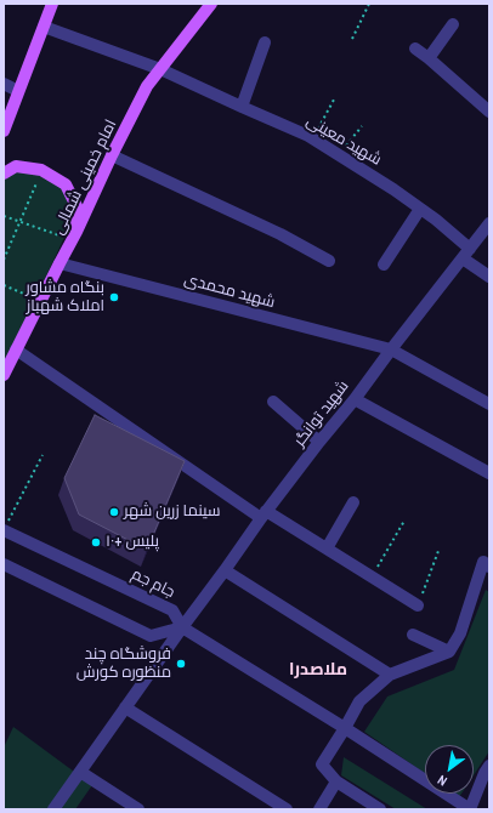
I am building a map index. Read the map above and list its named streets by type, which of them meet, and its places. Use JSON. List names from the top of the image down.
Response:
{
  "streets": {
    "main road": ["امام خمینی شمالی"],
    "street": [
      "شهید معینی",
      "شهید محمدی",
      "شهید توانگر",
      "جام جم"
    ]
  },
  "crossings": [
    ["شهید معینی", "امام خمینی شمالی"],
    ["شهید معینی", "شهید توانگر"],
    ["امام خمینی شمالی", "شهید محمدی"],
    ["شهید محمدی", "شهید توانگر"],
    ["شهید توانگر", "جام جم"]
  ],
  "districts": ["ملاصدرا"],
  "places": [
    "بنگاه مشاور املاک شهباز",
    "سینما زرین شهر",
    "پلیس +۱۰",
    "فروشگاه چند منظوره کورش"
  ],
  "north": "bottom left"
}
